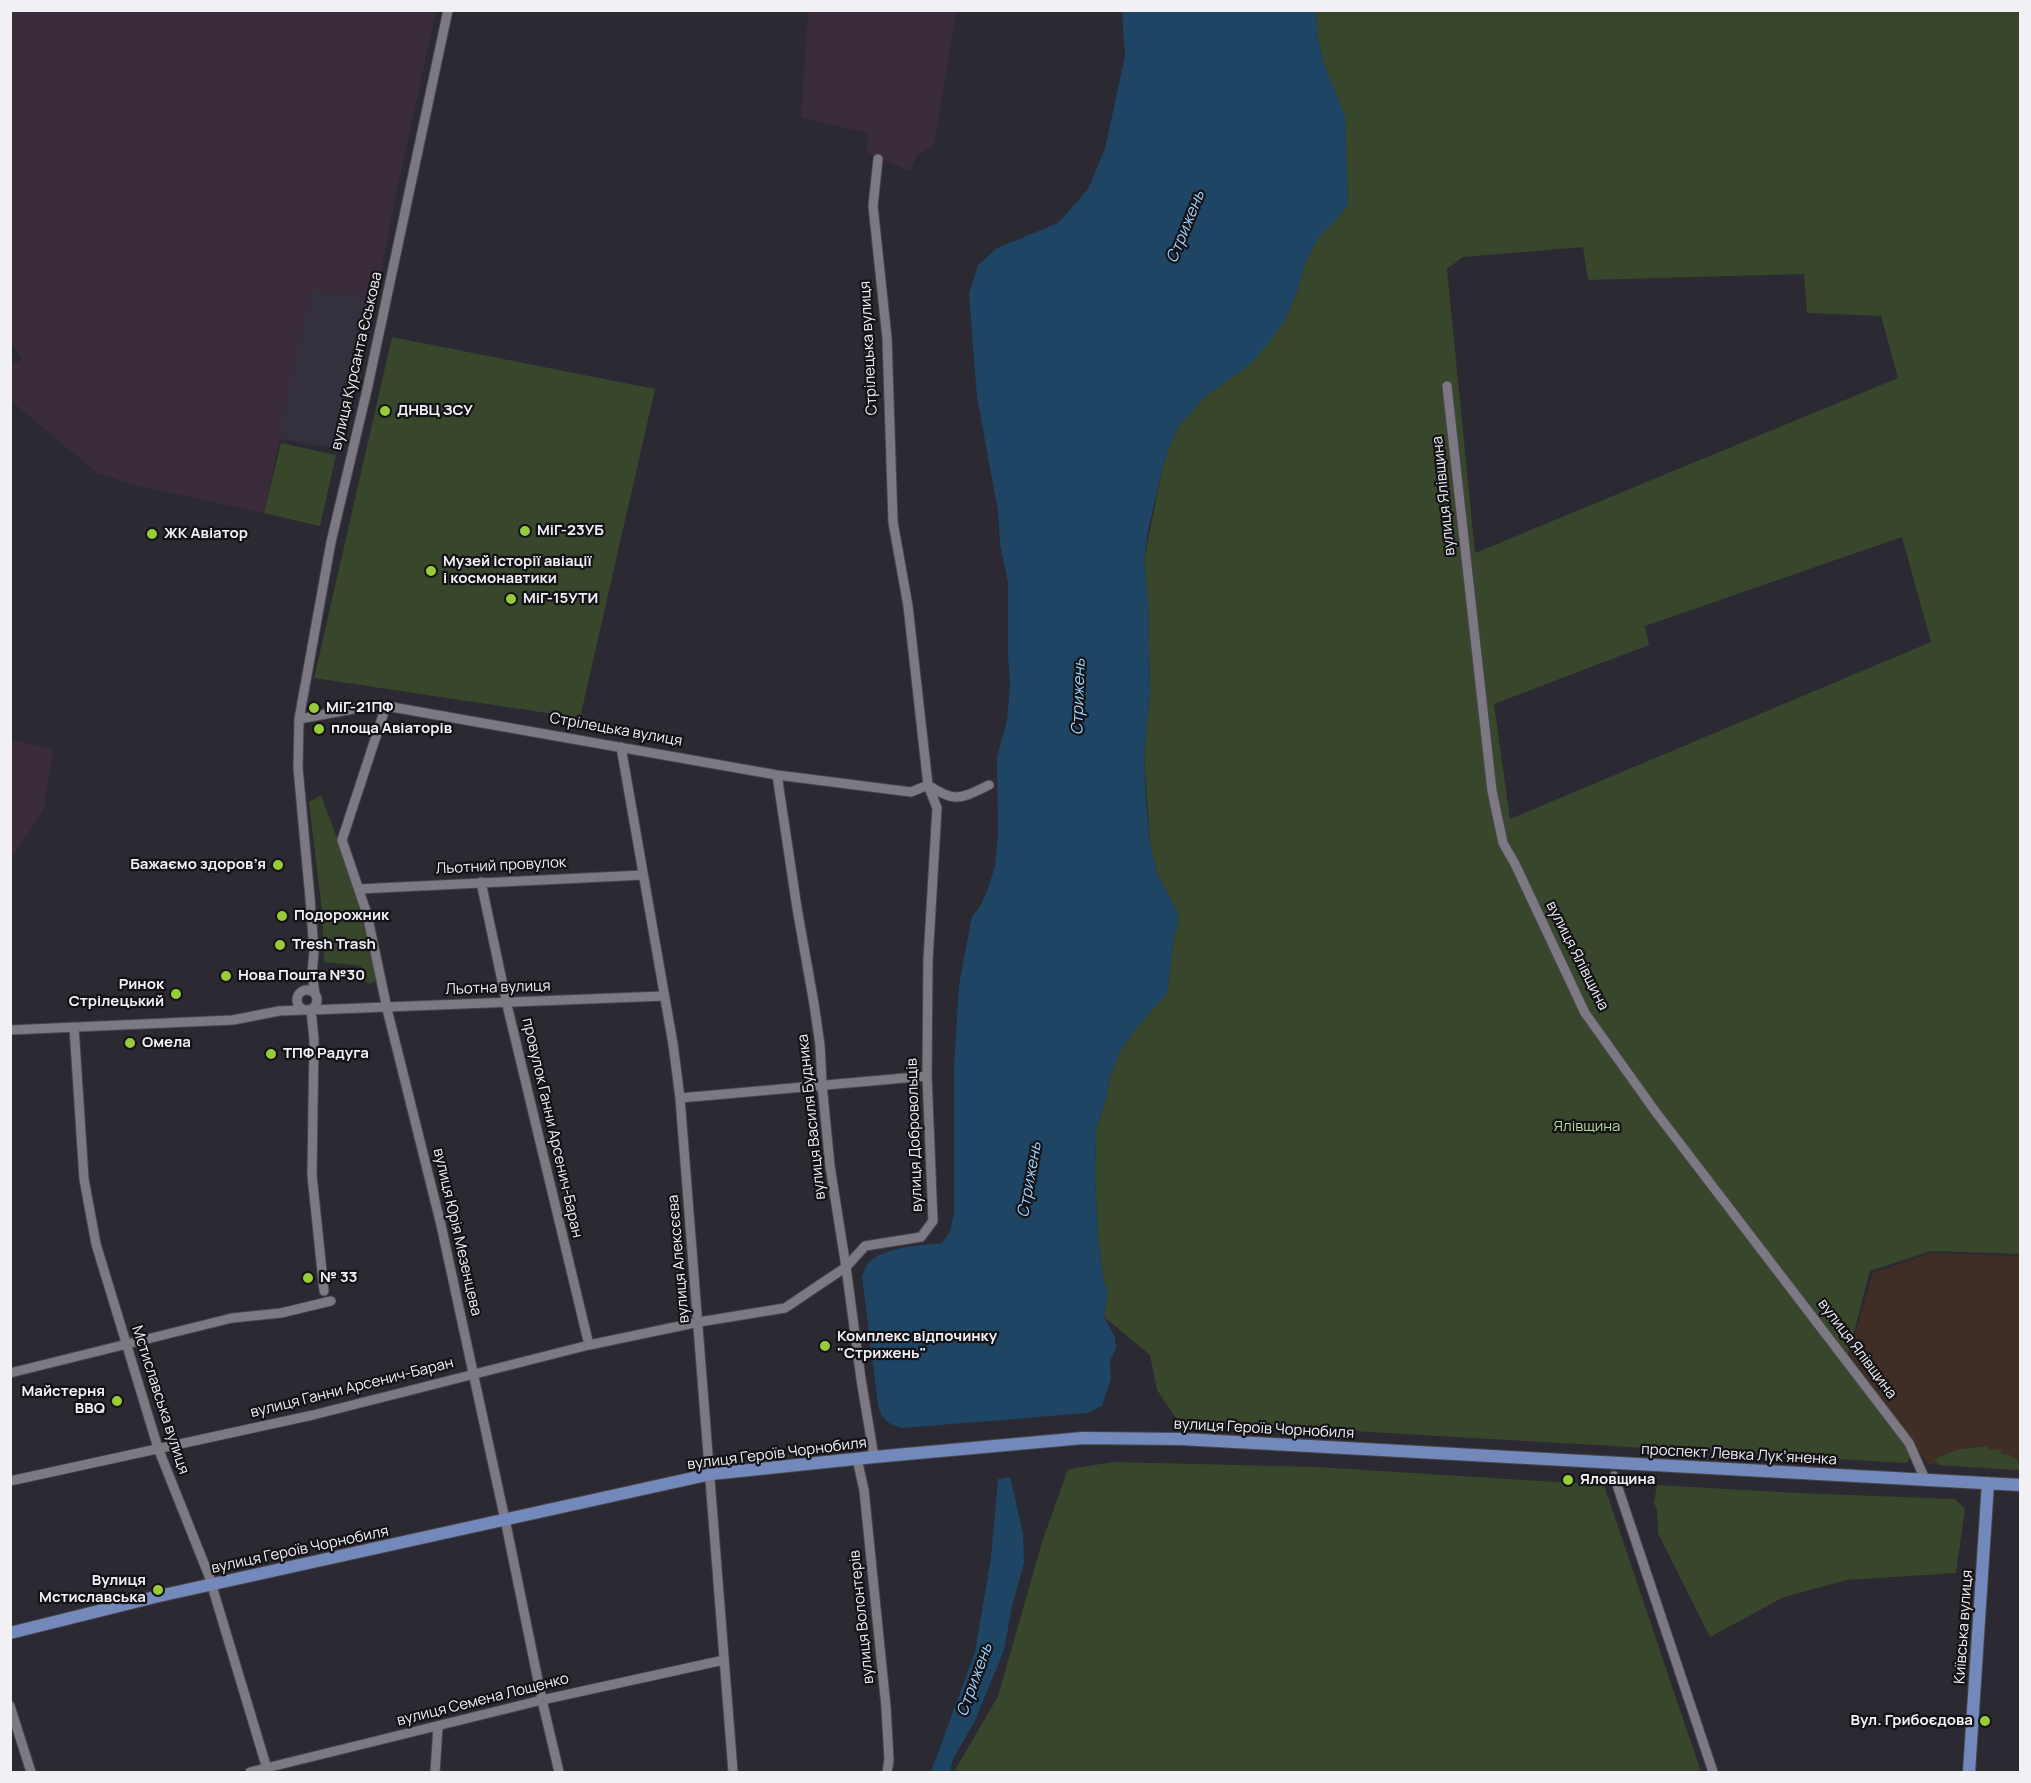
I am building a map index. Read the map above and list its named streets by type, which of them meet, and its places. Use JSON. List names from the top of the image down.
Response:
{
  "streets": {
    "main road": ["вулиця Героїв Чорнобиля", "проспект Левка Лукʼяненка", "Київська вулиця"],
    "street": [
      "Стрілецька вулиця",
      "вулиця Курсанта Єськова",
      "вулиця Ялівщина",
      "Льотний провулок",
      "Льотна вулиця",
      "вулиця Василя Будника",
      "провулок Ганни Арсенич-Баран",
      "вулиця Добровольців",
      "вулиця Юрія Мезенцева",
      "вулиця Алексєєва",
      "вулиця Ганни Арсенич-Баран",
      "Мстиславська вулиця",
      "вулиця Волонтерів",
      "вулиця Семена Лощенко"
    ]
  },
  "crossings": [
    ["Стрілецька вулиця", "вулиця Курсанта Єськова"],
    ["Стрілецька вулиця", "Льотна вулиця"],
    ["Стрілецька вулиця", "вулиця Василя Будника"],
    ["Стрілецька вулиця", "вулиця Добровольців"],
    ["Стрілецька вулиця", "вулиця Юрія Мезенцева"],
    ["Стрілецька вулиця", "вулиця Алексєєва"],
    ["вулиця Курсанта Єськова", "Льотна вулиця"],
    ["вулиця Ялівщина", "проспект Левка Лукʼяненка"],
    ["Льотний провулок", "провулок Ганни Арсенич-Баран"],
    ["Льотний провулок", "вулиця Юрія Мезенцева"],
    ["Льотний провулок", "вулиця Алексєєва"],
    ["Льотна вулиця", "провулок Ганни Арсенич-Баран"],
    ["Льотна вулиця", "вулиця Юрія Мезенцева"],
    ["Льотна вулиця", "вулиця Алексєєва"],
    ["Льотна вулиця", "Мстиславська вулиця"],
    ["вулиця Василя Будника", "вулиця Добровольців"],
    ["вулиця Василя Будника", "вулиця Героїв Чорнобиля"],
    ["провулок Ганни Арсенич-Баран", "вулиця Ганни Арсенич-Баран"],
    ["вулиця Добровольців", "вулиця Алексєєва"],
    ["вулиця Добровольців", "вулиця Ганни Арсенич-Баран"],
    ["вулиця Юрія Мезенцева", "вулиця Ганни Арсенич-Баран"],
    ["вулиця Юрія Мезенцева", "вулиця Героїв Чорнобиля"],
    ["вулиця Юрія Мезенцева", "вулиця Семена Лощенко"],
    ["вулиця Алексєєва", "вулиця Ганни Арсенич-Баран"],
    ["вулиця Алексєєва", "вулиця Героїв Чорнобиля"],
    ["вулиця Алексєєва", "вулиця Семена Лощенко"],
    ["вулиця Ганни Арсенич-Баран", "Мстиславська вулиця"],
    ["Мстиславська вулиця", "вулиця Героїв Чорнобиля"],
    ["Мстиславська вулиця", "вулиця Семена Лощенко"],
    ["вулиця Героїв Чорнобиля", "проспект Левка Лукʼяненка"],
    ["вулиця Героїв Чорнобиля", "вулиця Волонтерів"],
    ["проспект Левка Лукʼяненка", "Київська вулиця"]
  ],
  "water": ["Стрижень"],
  "parks": ["Ялівщина"],
  "places": [
    "ДНВЦ ЗСУ",
    "МіГ-23УБ",
    "ЖК Авіатор",
    "Музей історії авіації і космонавтики",
    "МіГ-15УТИ",
    "МіГ-21ПФ",
    "площа Авіаторів",
    "Бажаємо здоров’я",
    "Подорожник",
    "Tresh Trash",
    "Нова Пошта №30",
    "Ринок Стрілецький",
    "Омела",
    "ТПФ Радуга",
    "№ 33",
    "Комплекс відпочинку \"Стрижень\"",
    "Майстерня BBQ",
    "Яловщина",
    "Вулиця Мстиславська",
    "Вул. Грибоєдова"
  ]
}
